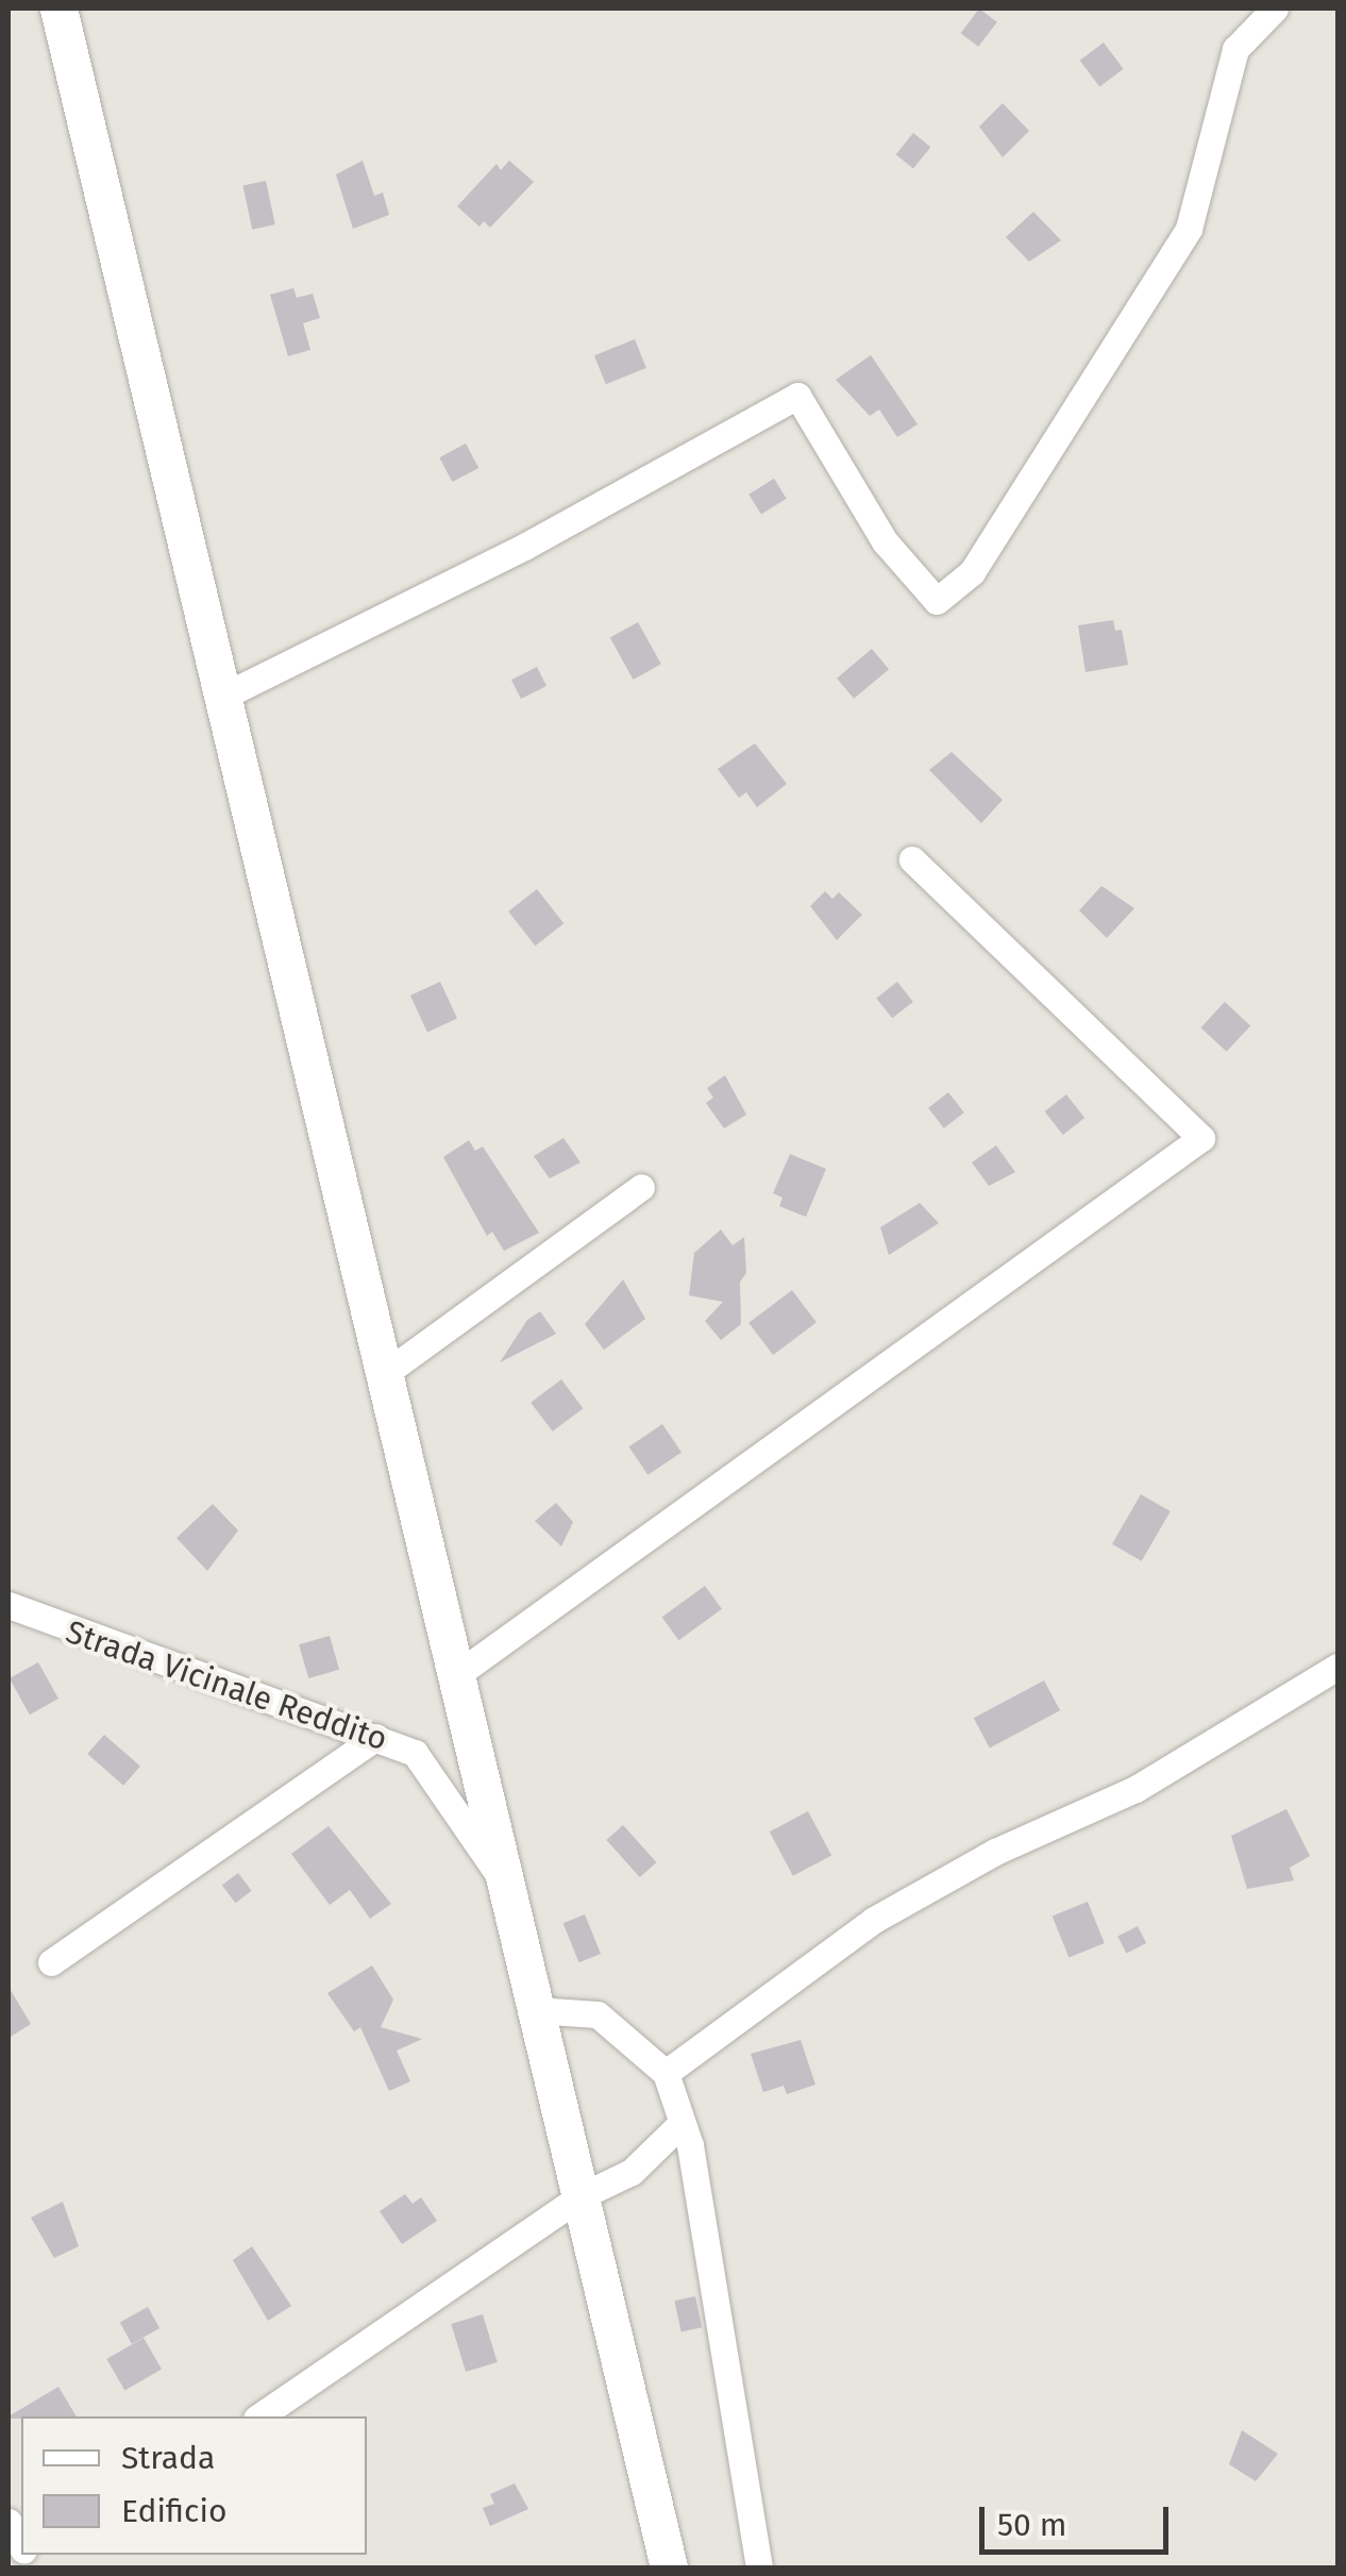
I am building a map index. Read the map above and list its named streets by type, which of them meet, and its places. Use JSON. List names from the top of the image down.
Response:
{
  "streets": {
    "street": ["Strada Vicinale Reddito"]
  },
  "legend": ["Strada", "Edificio"],
  "scale_bar": "50 m"
}
